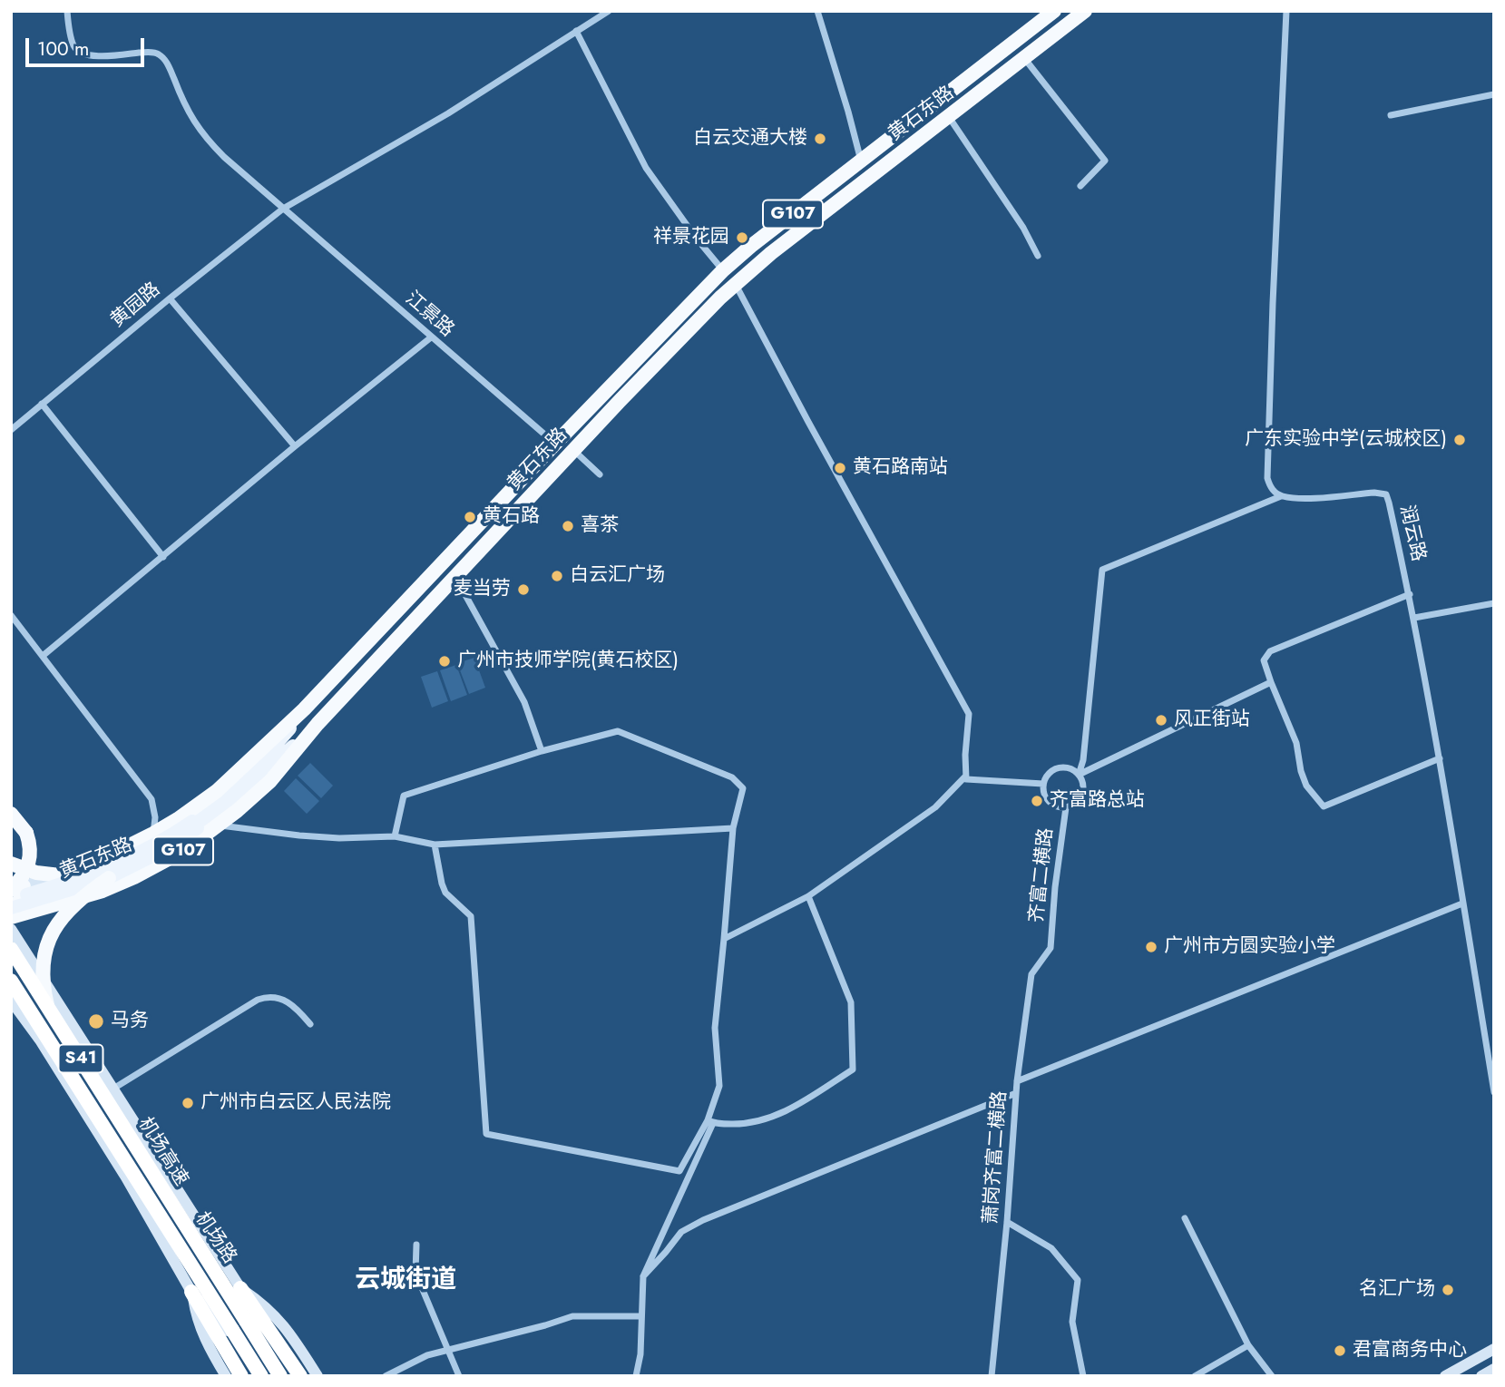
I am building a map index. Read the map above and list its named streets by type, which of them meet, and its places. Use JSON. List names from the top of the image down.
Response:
{
  "streets": {
    "highway": [
      "黄石东路",
      "G107",
      "S41",
      "机场高速",
      "机场路"
    ],
    "street": [
      "黄园路",
      "江景路",
      "润云路",
      "齐富二横路",
      "萧岗齐富二横路"
    ]
  },
  "crossings": [
    ["黄石东路", "G107"],
    ["黄石东路", "江景路"],
    ["黄园路", "江景路"],
    ["齐富二横路", "萧岗齐富二横路"],
    ["机场高速", "机场路"]
  ],
  "districts": ["云城街道"],
  "places": [
    "白云交通大楼",
    "祥景花园",
    "广东实验中学(云城校区)",
    "黄石路南站",
    "黄石路",
    "喜茶",
    "白云汇广场",
    "麦当劳",
    "广州市技师学院(黄石校区)",
    "风正街站",
    "齐富路总站",
    "广州市方圆实验小学",
    "马务",
    "广州市白云区人民法院",
    "名汇广场",
    "君富商务中心"
  ],
  "scale_bar": "100 m"
}
